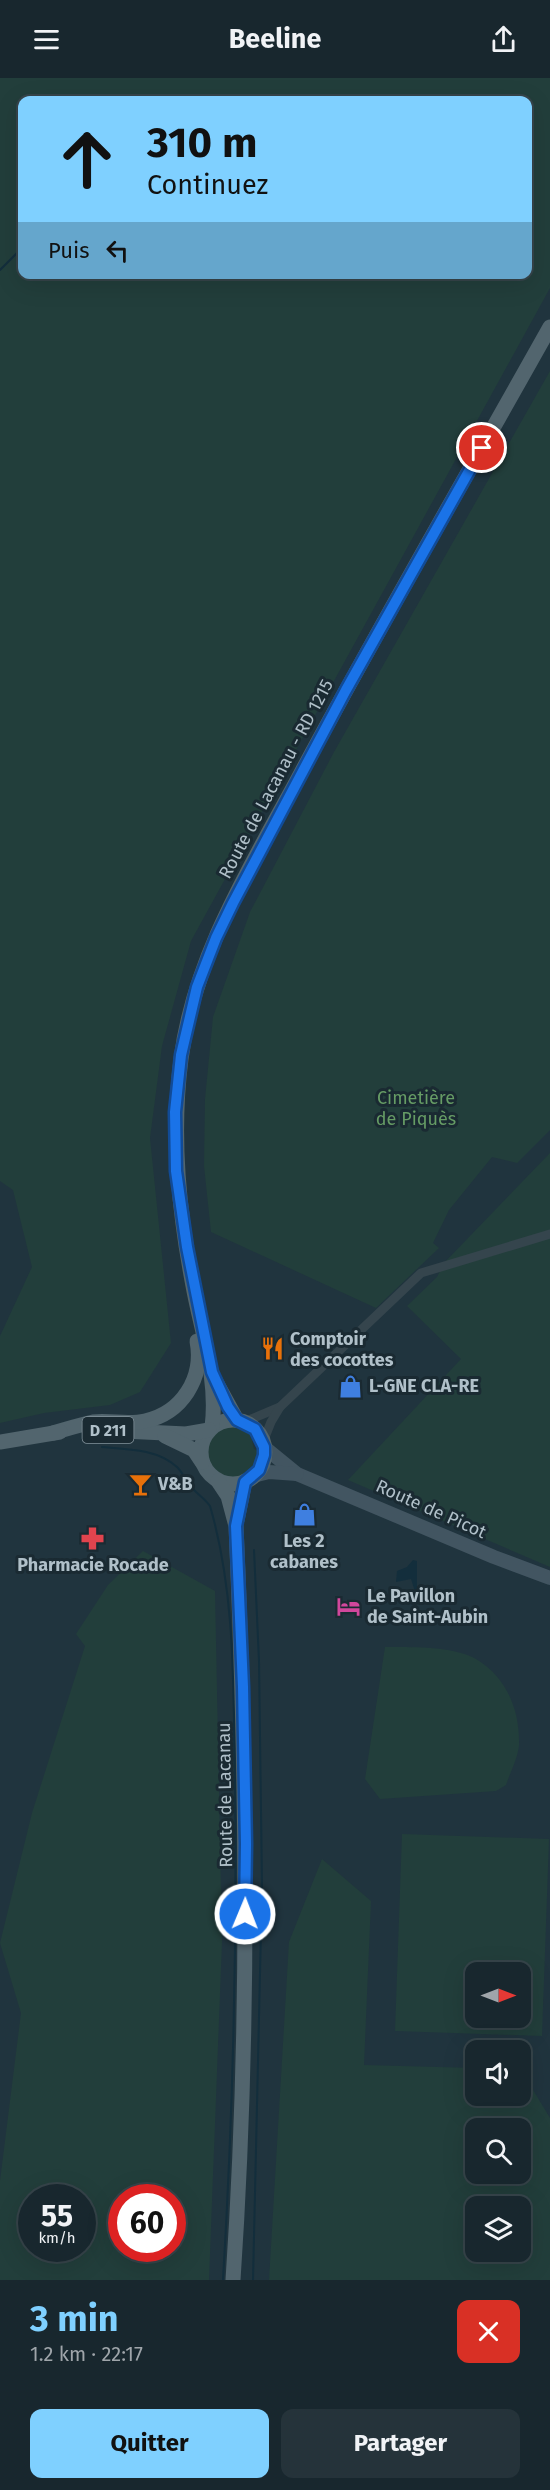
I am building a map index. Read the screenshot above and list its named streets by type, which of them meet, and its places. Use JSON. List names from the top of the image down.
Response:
{
  "streets": {
    "main road": [
      "Route de Lacanau - RD 1215",
      "D 211",
      "Route de Picot",
      "Route de Lacanau"
    ]
  },
  "crossings": [
    ["D 211", "Route de Picot"]
  ],
  "parks": ["Cimetière de Piquès"],
  "places": {
    "restaurant": ["Comptoir des cocottes"],
    "shop": ["L-GNE CLA-RE", "Les 2 cabanes"],
    "bar": ["V&B"],
    "pharmacy": ["Pharmacie Rocade"],
    "hotel": ["Le Pavillon de Saint-Aubin"]
  },
  "north": "right",
  "page": {
    "header": "Beeline",
    "turn": ["310 m", "Continuez"],
    "then": "Puis",
    "speed": "55 km/h",
    "limit": "60",
    "heading": ["3 min", "1.2 km · 22:17"],
    "buttons": ["Quitter", "Partager"]
  }
}
